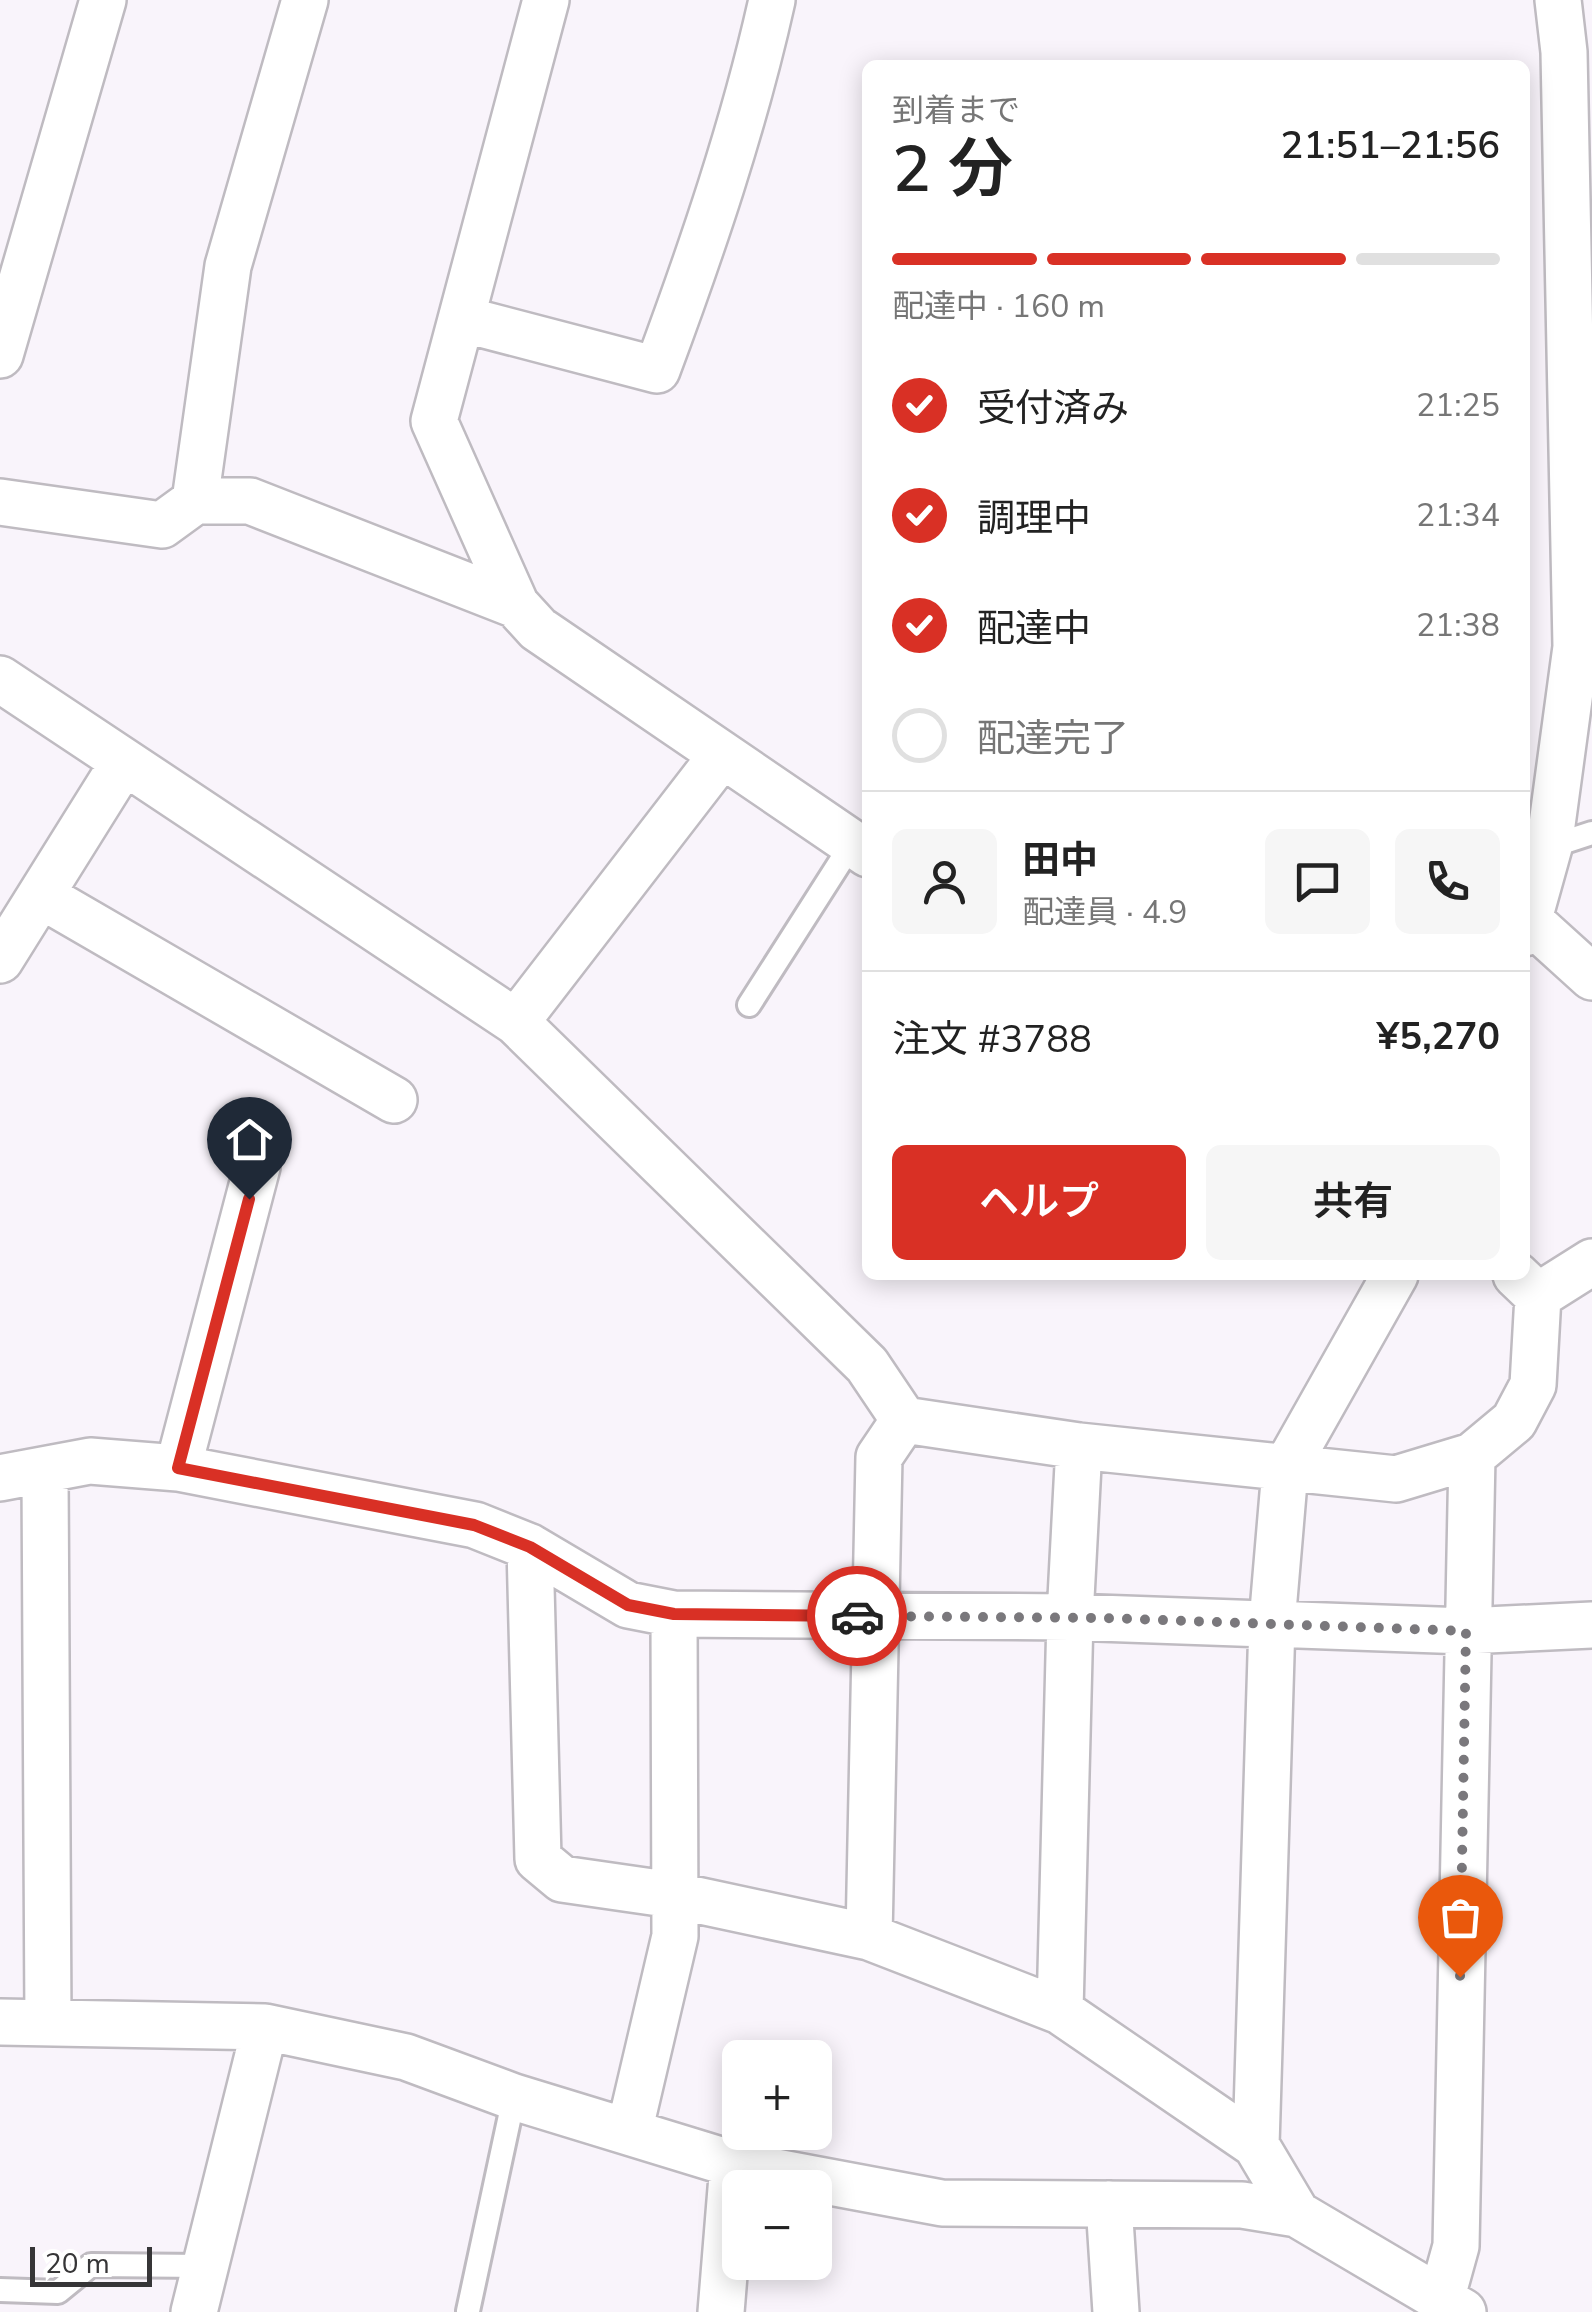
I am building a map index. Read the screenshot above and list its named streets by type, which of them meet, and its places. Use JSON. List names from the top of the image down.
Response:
{
  "scale_bar": "20 m",
  "page": {
    "heading": ["2 分", "到着まで", "21:51–21:56"],
    "panel": [
      "田中",
      "配達員 · 4.9",
      "注文 #3788",
      "¥5,270"
    ],
    "bar": "配達中 · 160 m",
    "list": [
      ["受付済み", "21:25"],
      ["調理中", "21:34"],
      ["配達中", "21:38"],
      "配達完了"
    ],
    "buttons": ["ヘルプ", "共有"],
    "map_buttons": ["+", "−"],
    "scale": "20 m"
  }
}
